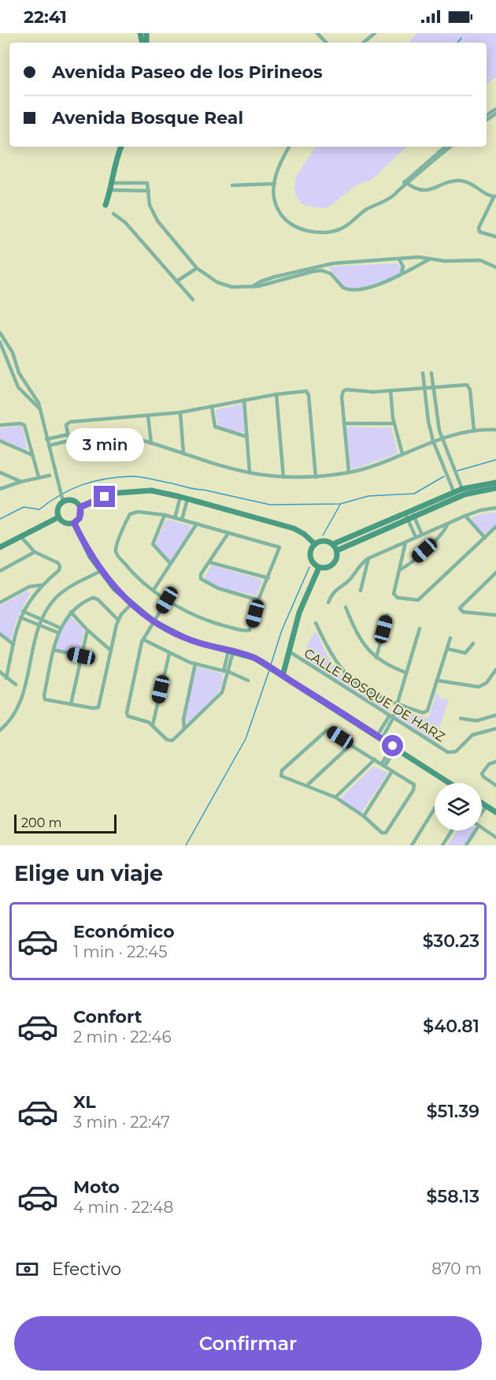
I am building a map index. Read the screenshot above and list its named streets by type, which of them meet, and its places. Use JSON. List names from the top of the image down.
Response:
{
  "streets": {
    "street": ["CALLE BOSQUE DE HARZ"]
  },
  "scale_bar": "200 m",
  "page": {
    "status": "22:41",
    "banner": ["Avenida Paseo de los Pirineos", "Avenida Bosque Real"],
    "bubble": "3 min",
    "scale": "200 m",
    "heading": "Elige un viaje",
    "list": [
      {
        "name": "Económico",
        "note": "1 min · 22:45",
        "value": "$30.23"
      },
      {
        "name": "Confort",
        "note": "2 min · 22:46",
        "value": "$40.81"
      },
      {
        "name": "XL",
        "note": "3 min · 22:47",
        "value": "$51.39"
      },
      {
        "name": "Moto",
        "note": "4 min · 22:48",
        "value": "$58.13"
      }
    ],
    "pay": ["Efectivo", "870 m"],
    "buttons": "Confirmar"
  }
}
